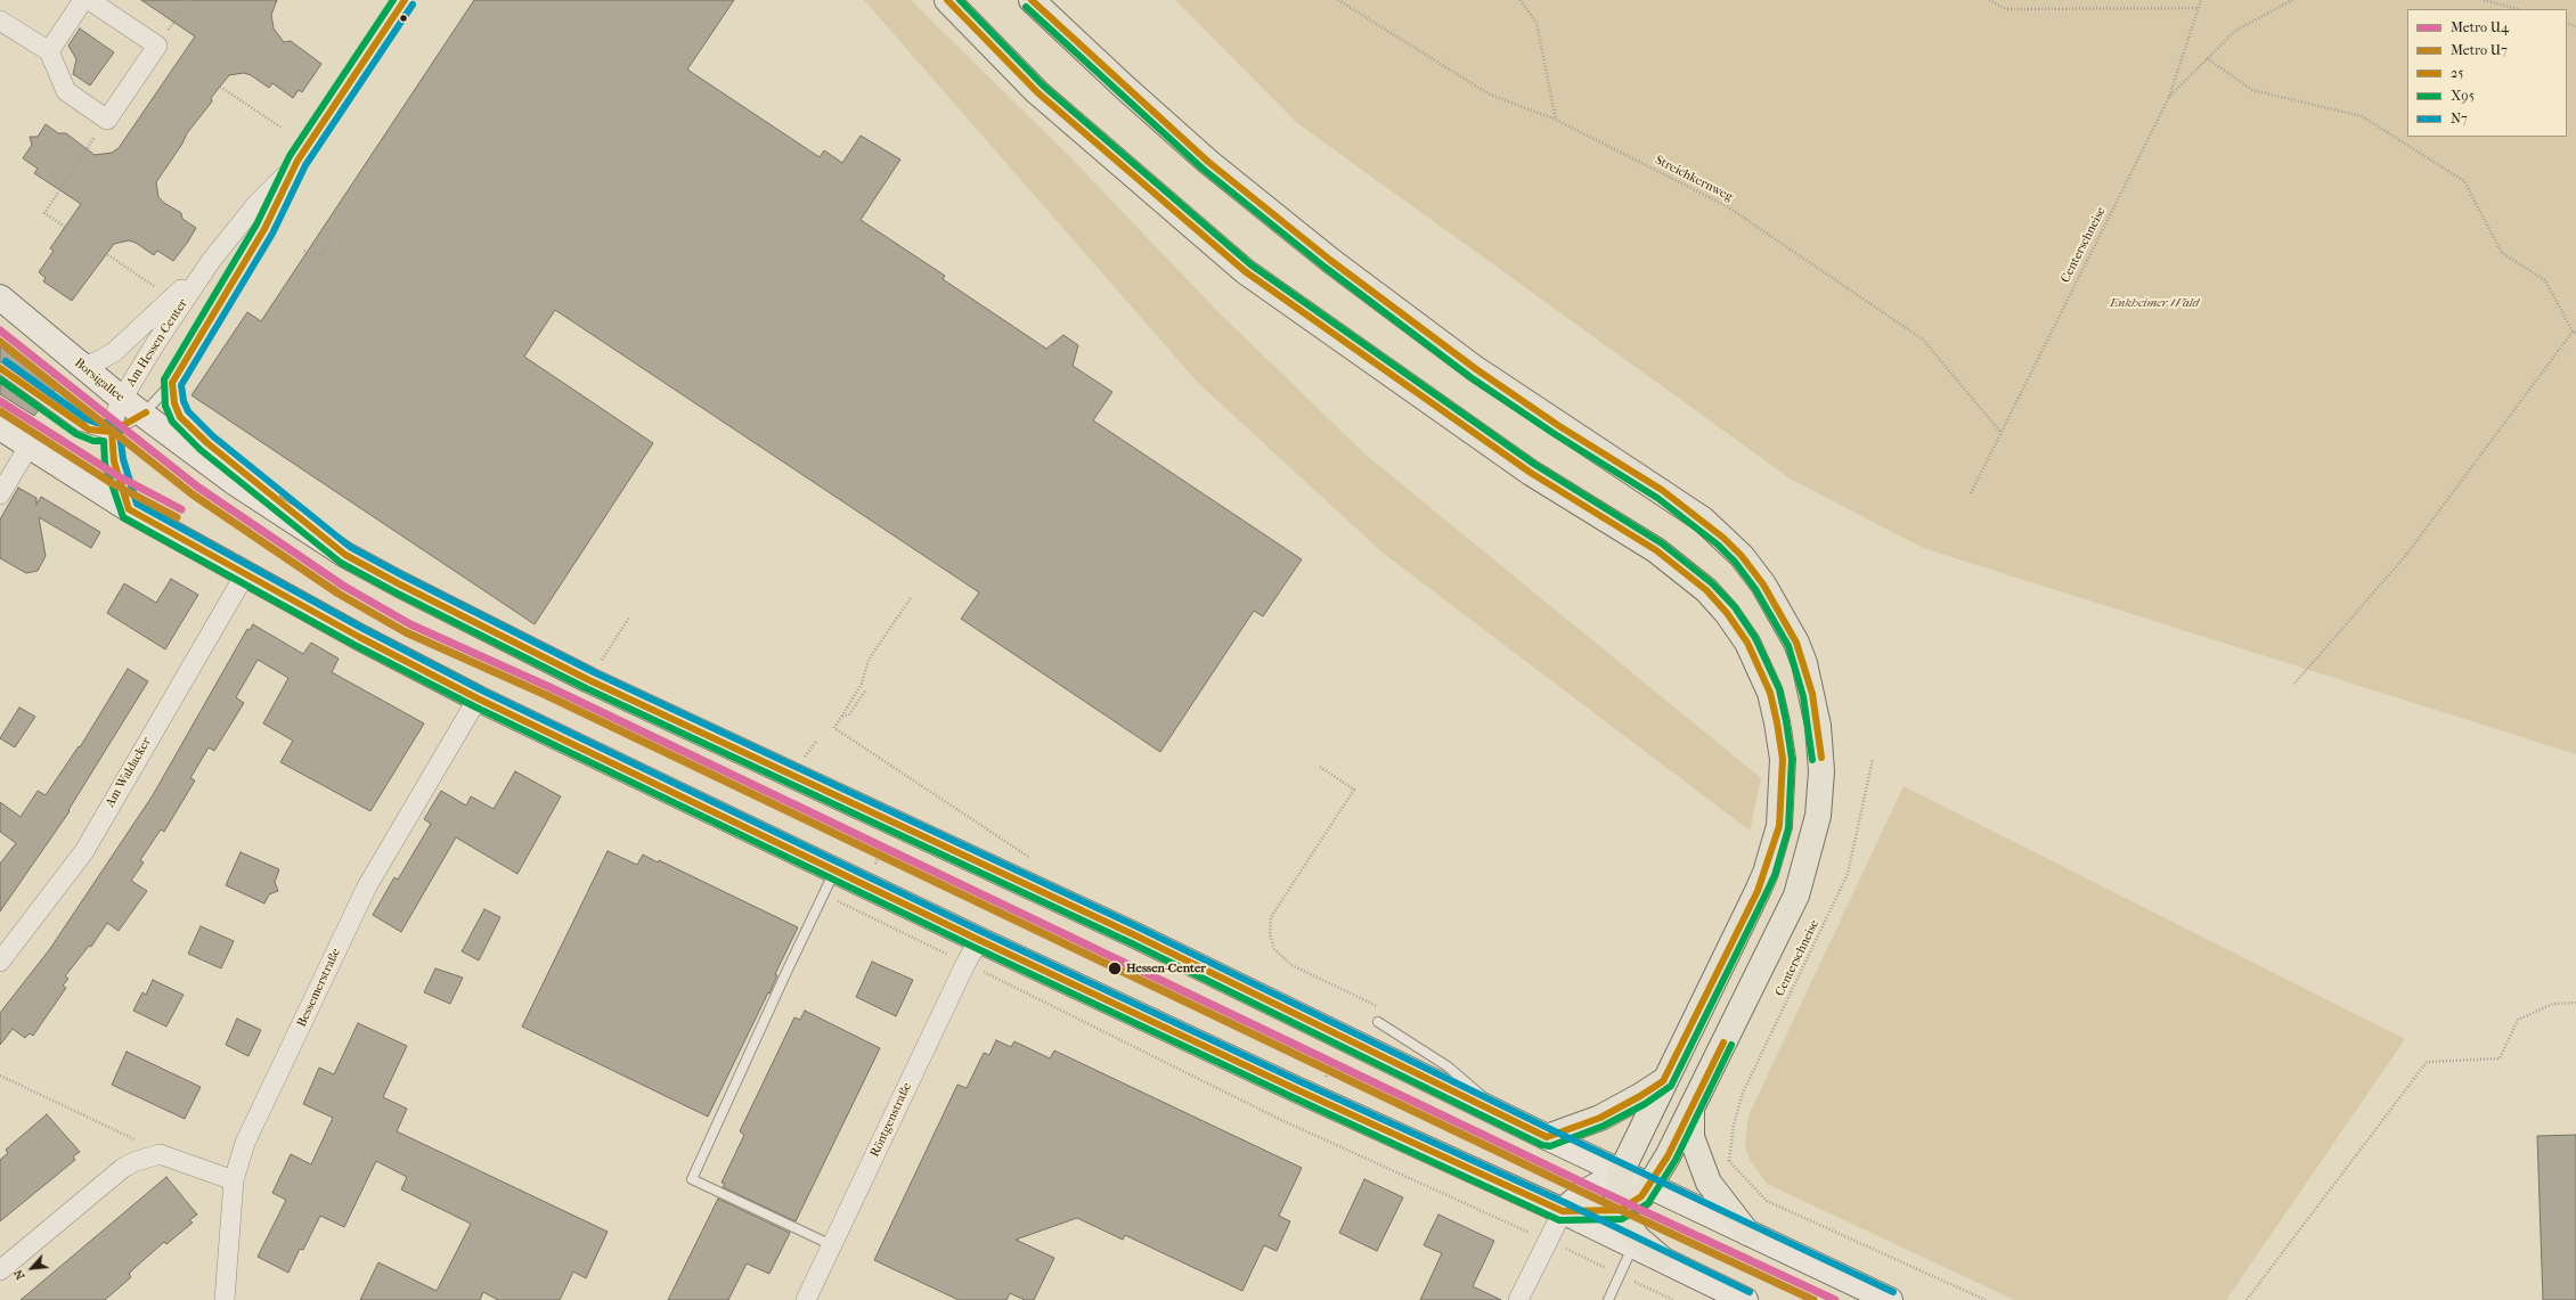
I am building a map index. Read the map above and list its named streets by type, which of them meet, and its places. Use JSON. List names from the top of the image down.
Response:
{
  "streets": {
    "main road": ["Borsigallee"],
    "street": [
      "Am Hessen-Center",
      "Am Waldacker",
      "Bessemerstraße",
      "Röntgenstraße"
    ],
    "path": ["Streichkernweg", "Centerschneise"]
  },
  "crossings": [
    ["Streichkernweg", "Centerschneise"],
    ["Am Hessen-Center", "Borsigallee"]
  ],
  "parks": ["Enkheimer Wald"],
  "places": ["Hessen-Center"],
  "lines": [
    "transit line 25",
    "transit line X95",
    "transit line N7",
    "metro line U4",
    "metro line U7"
  ],
  "legend": [
    "Metro U4",
    "Metro U7",
    "25",
    "X95",
    "N7"
  ],
  "north": "bottom left"
}
